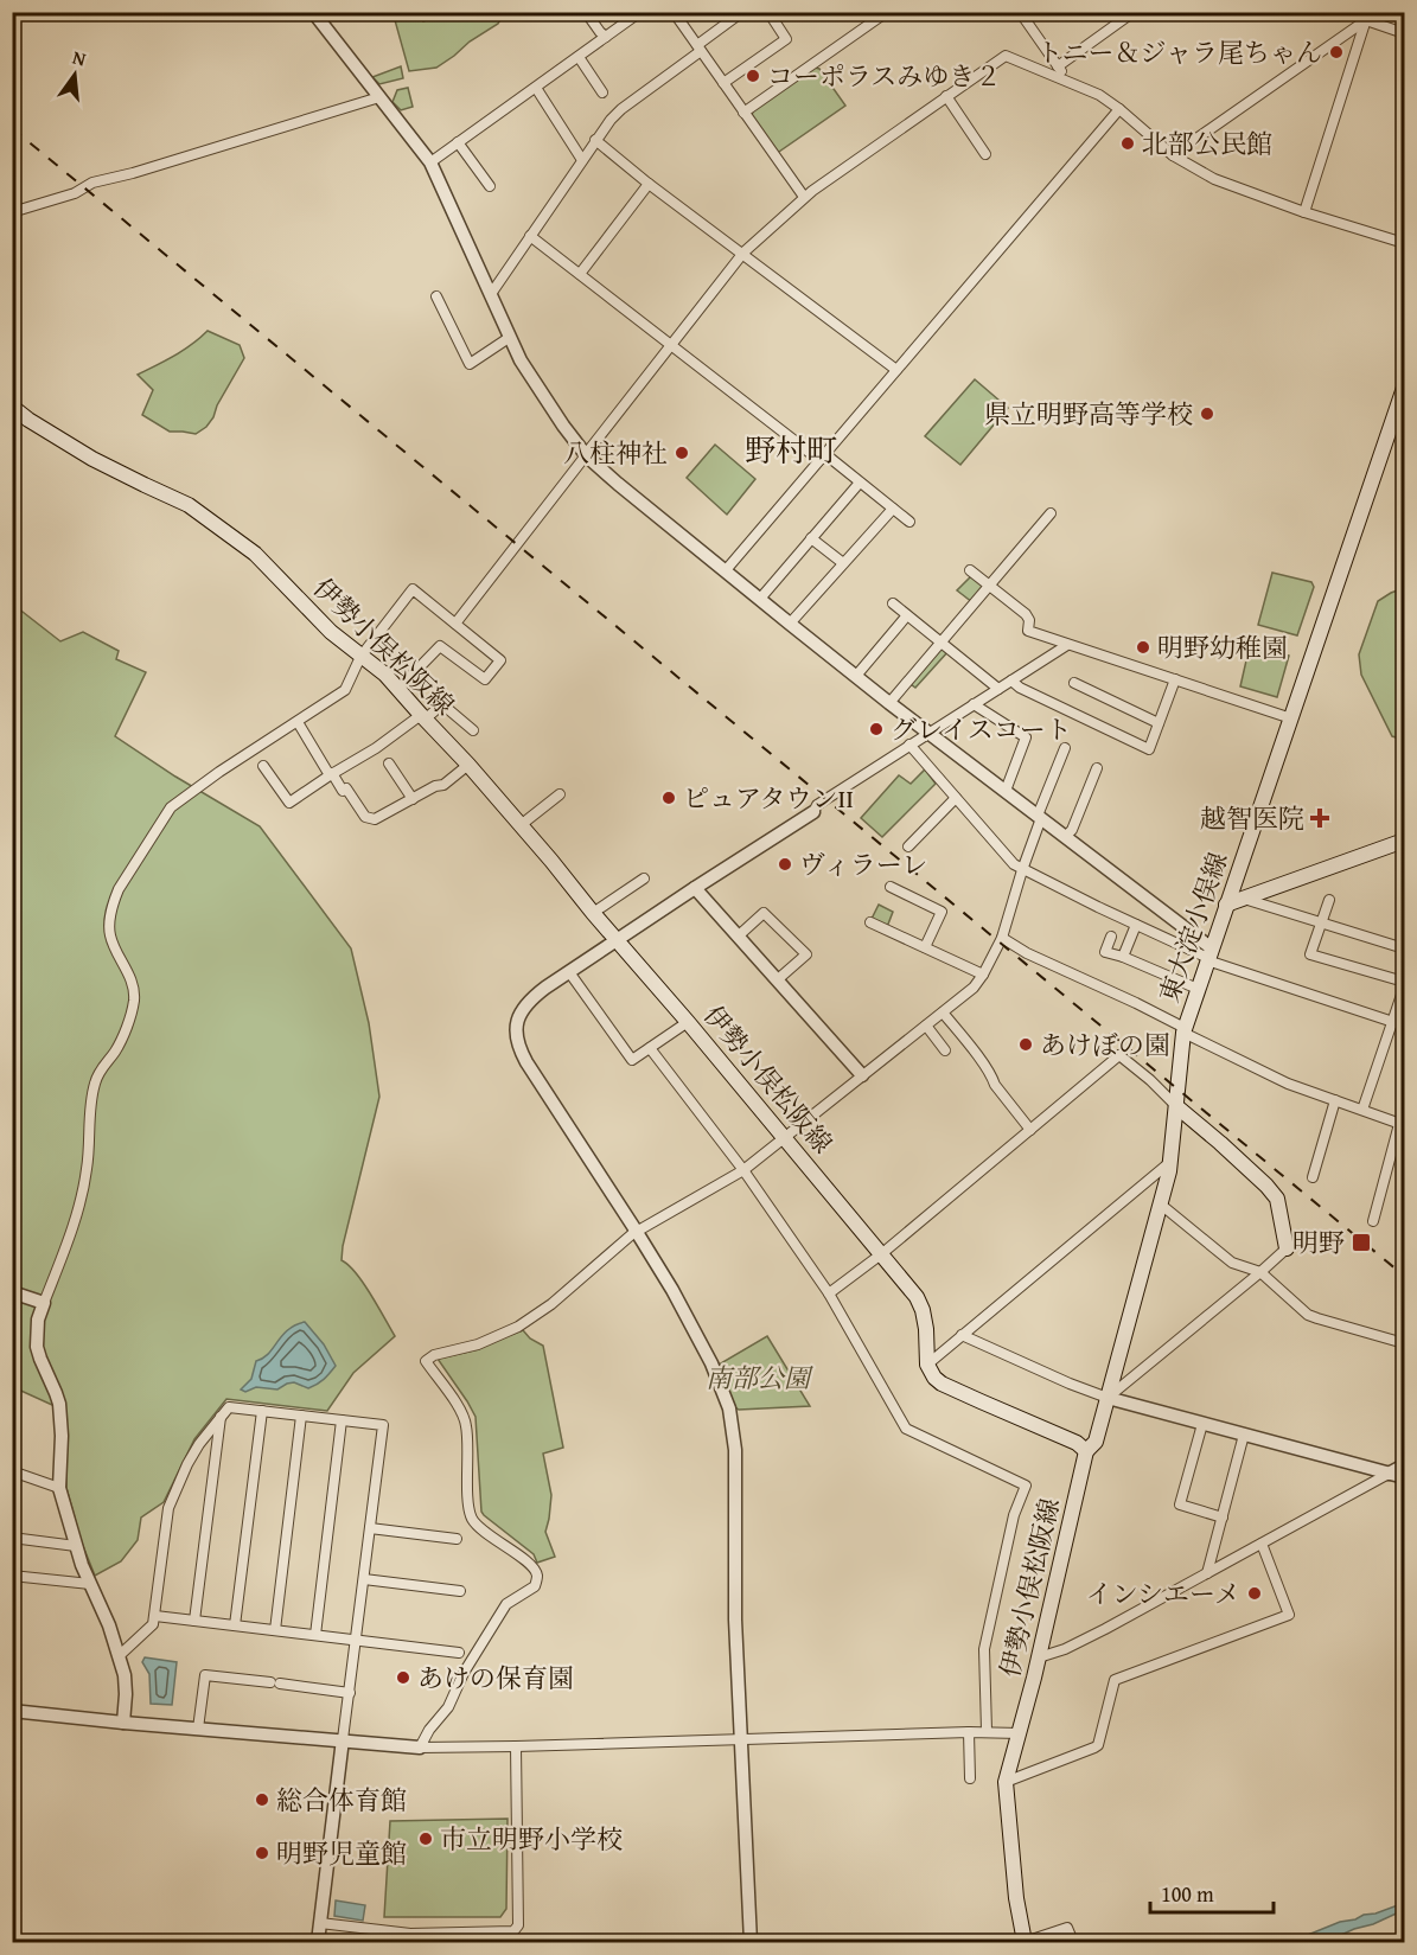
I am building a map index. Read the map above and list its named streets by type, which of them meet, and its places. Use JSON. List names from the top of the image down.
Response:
{
  "streets": {
    "main road": ["伊勢小俣松阪線", "東大淀小俣線"]
  },
  "crossings": [
    ["伊勢小俣松阪線", "東大淀小俣線"]
  ],
  "districts": ["野村町"],
  "parks": ["南部公園"],
  "places": {
    "other": [
      "トニー＆ジャラ尾ちゃん",
      "コーポラスみゆき２",
      "北部公民館",
      "県立明野高等学校",
      "八柱神社",
      "明野幼稚園",
      "グレイスコート",
      "ピュアタウンⅡ",
      "ヴィラーレ",
      "あけぼの園",
      "インシエーメ",
      "あけの保育園",
      "総合体育館",
      "市立明野小学校",
      "明野児童館"
    ],
    "health": ["越智医院"],
    "transit": ["明野"]
  },
  "scale_bar": "100 m",
  "north": "top"
}
